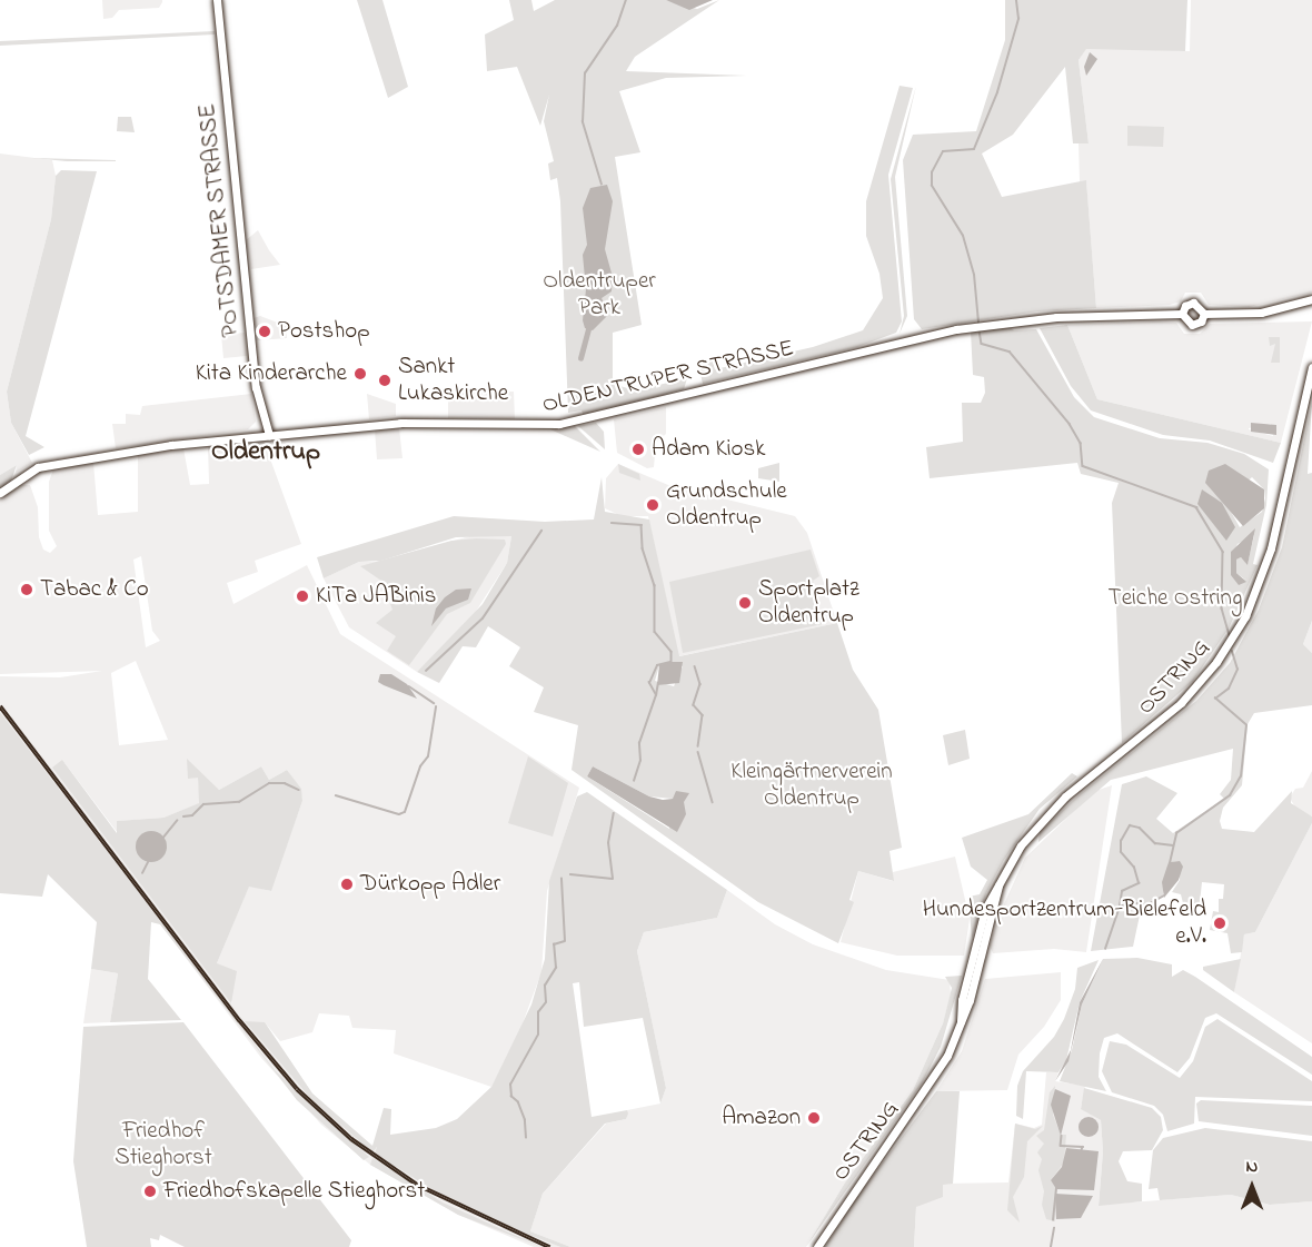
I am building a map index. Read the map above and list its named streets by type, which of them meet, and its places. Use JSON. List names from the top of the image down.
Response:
{
  "streets": {
    "street": ["POTSDAMER STRASSE", "OLDENTRUPER STRASSE", "OSTRING"]
  },
  "crossings": [
    ["POTSDAMER STRASSE", "OLDENTRUPER STRASSE"]
  ],
  "districts": ["Oldentrup"],
  "parks": [
    "Oldentruper Park",
    "Teiche Ostring",
    "Kleingärtnerverein Oldentrup",
    "Friedhof Stieghorst"
  ],
  "places": [
    "Postshop",
    "Kita Kinderarche",
    "Sankt Lukaskirche",
    "Adam Kiosk",
    "Grundschule Oldentrup",
    "Tabac & Co",
    "KiTa JABinis",
    "Sportplatz Oldentrup",
    "Dürkopp Adler",
    "Hundesportzentrum-Bielefeld e.V.",
    "Amazon",
    "Friedhofskapelle Stieghorst"
  ],
  "north": "top"
}
